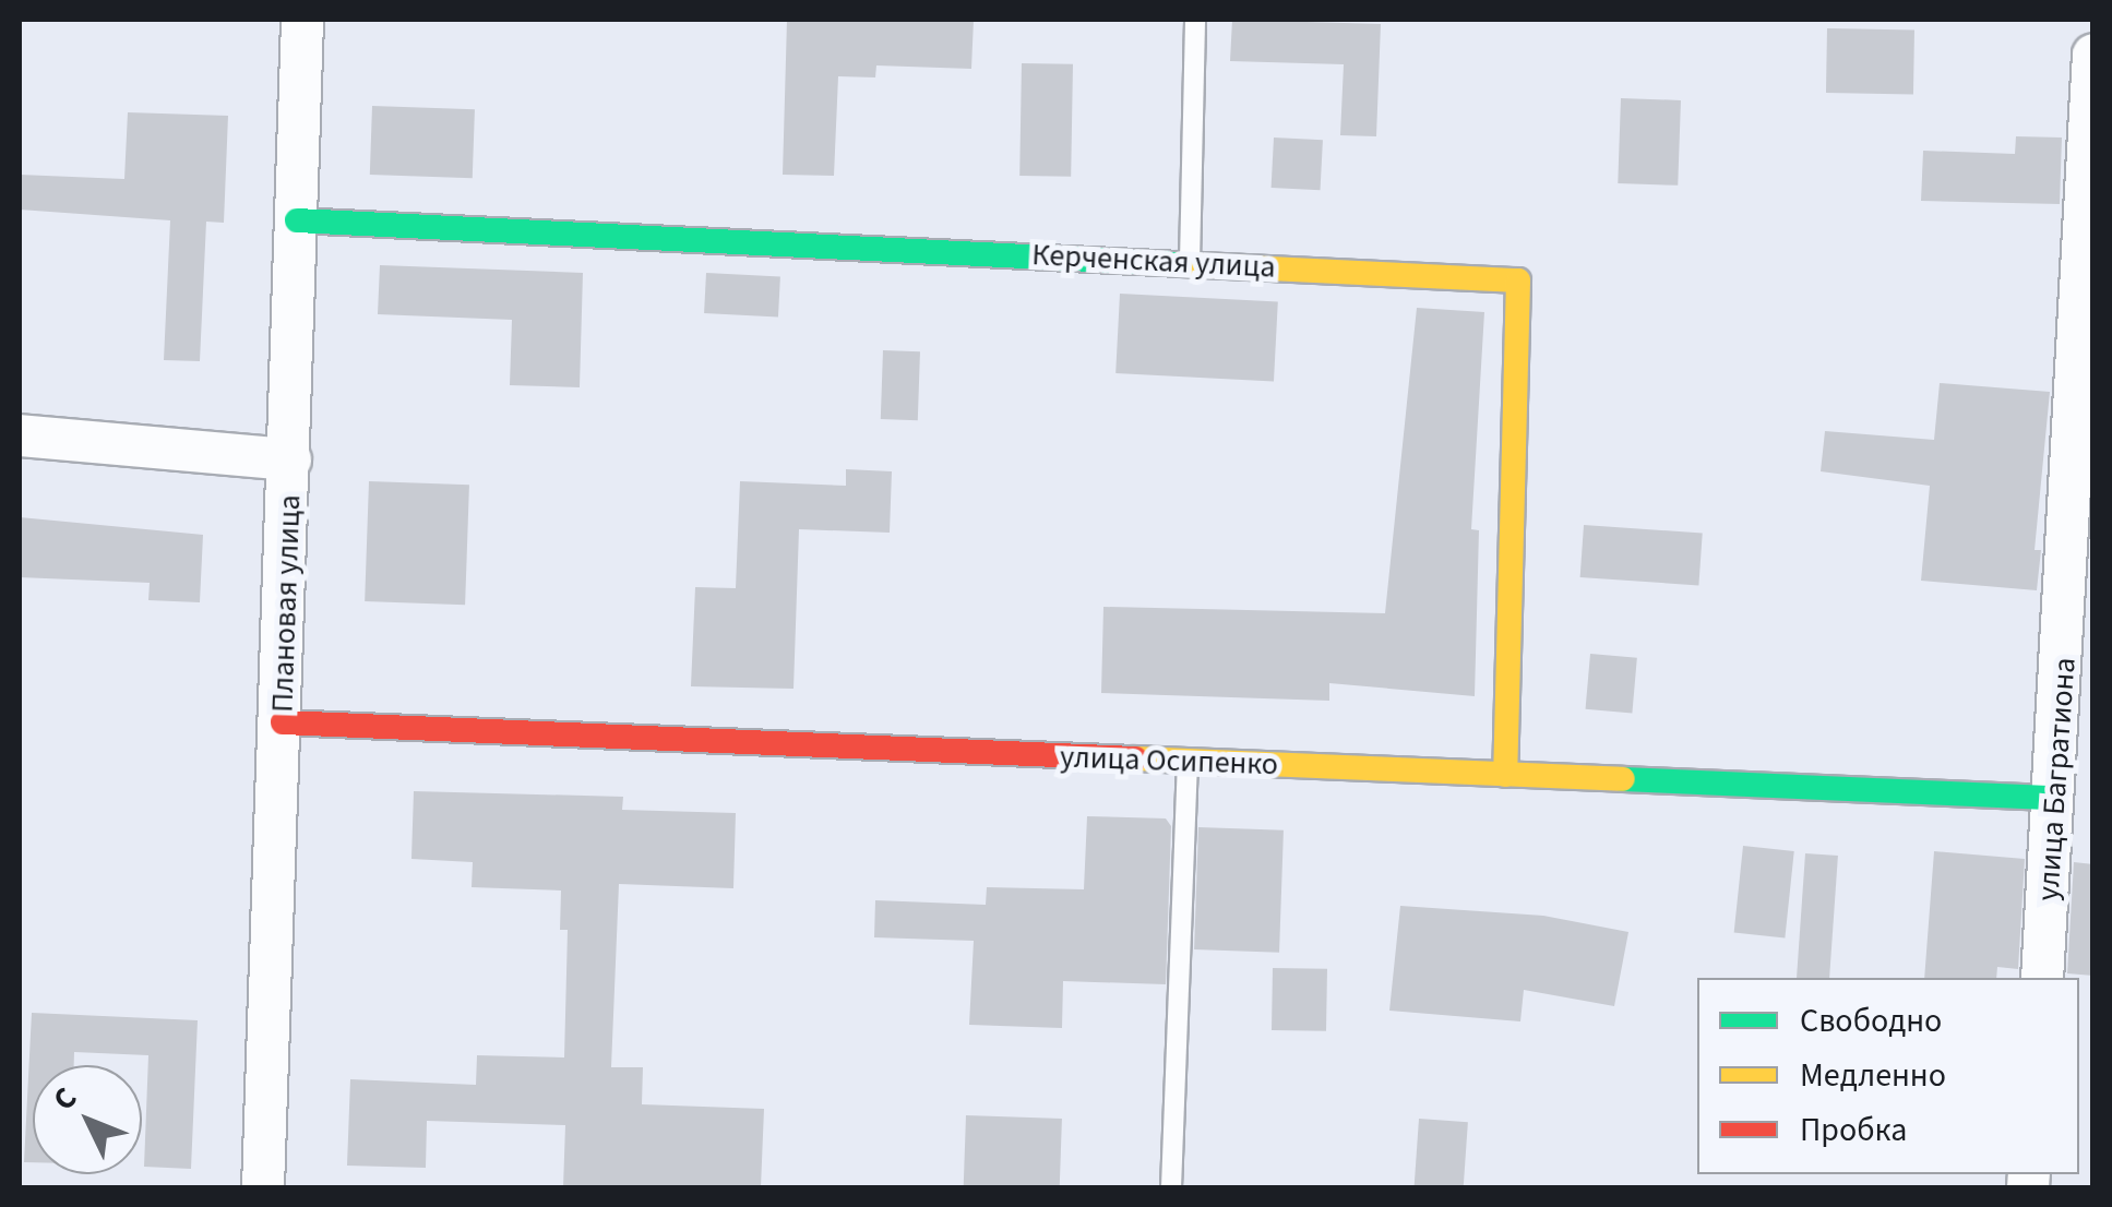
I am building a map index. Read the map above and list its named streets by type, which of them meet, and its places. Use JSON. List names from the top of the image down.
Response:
{
  "streets": {
    "street": [
      "Керченская улица",
      "Плановая улица",
      "улица Осипенко",
      "улица Багратиона"
    ]
  },
  "crossings": [
    ["Керченская улица", "Плановая улица"],
    ["Керченская улица", "улица Осипенко"],
    ["Плановая улица", "улица Осипенко"],
    ["улица Осипенко", "улица Багратиона"]
  ],
  "legend": ["Свободно", "Медленно", "Пробка"],
  "north": "top left"
}
